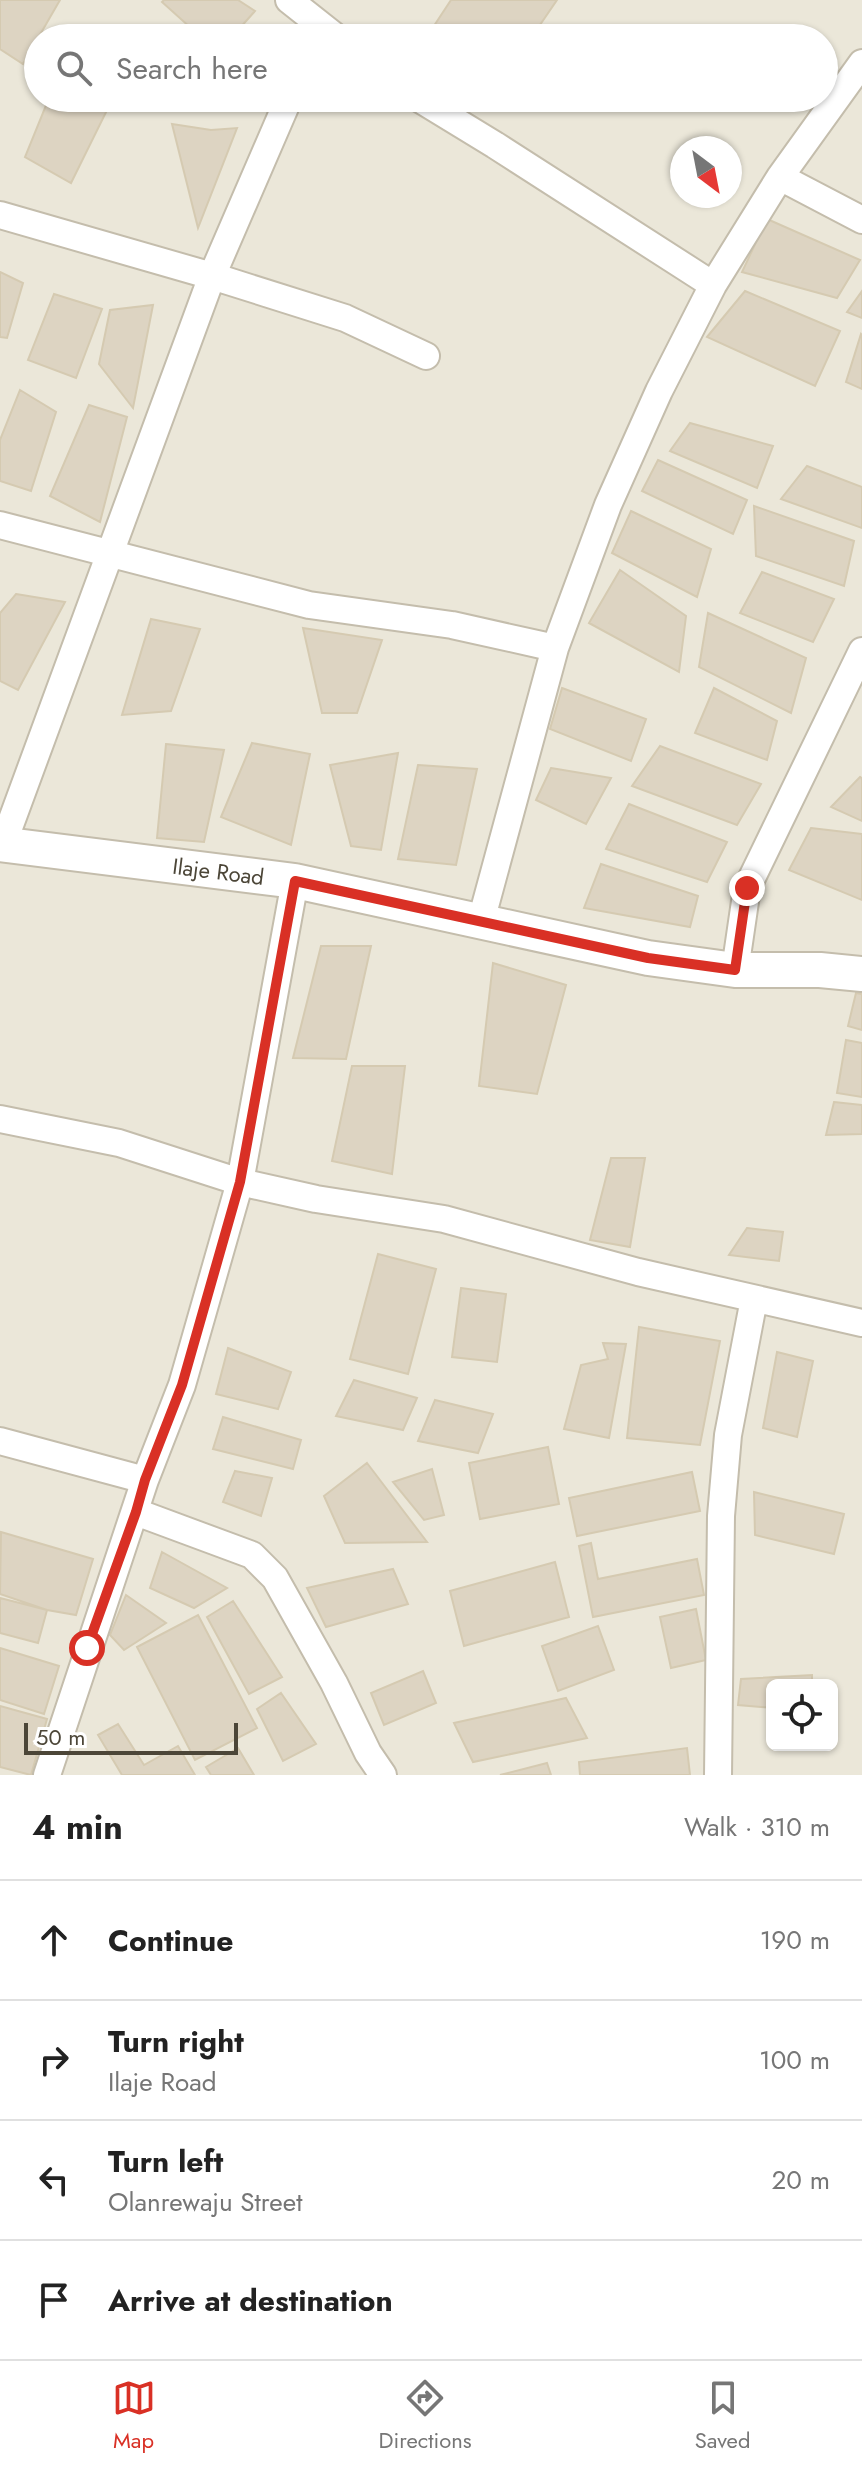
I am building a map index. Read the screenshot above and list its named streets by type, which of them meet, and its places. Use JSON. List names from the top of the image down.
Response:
{
  "streets": {
    "street": ["Ilaje Road"]
  },
  "scale_bar": "50 m",
  "north": "bottom right",
  "page": {
    "search": "Search here",
    "scale": "50 m",
    "heading": ["4 min", "Walk · 310 m"],
    "list": [
      ["Continue", "190 m"],
      ["Turn right", "Ilaje Road", "100 m"],
      ["Turn left", "Olanrewaju Street", "20 m"],
      "Arrive at destination"
    ],
    "nav": ["Map", "Directions", "Saved"]
  }
}
